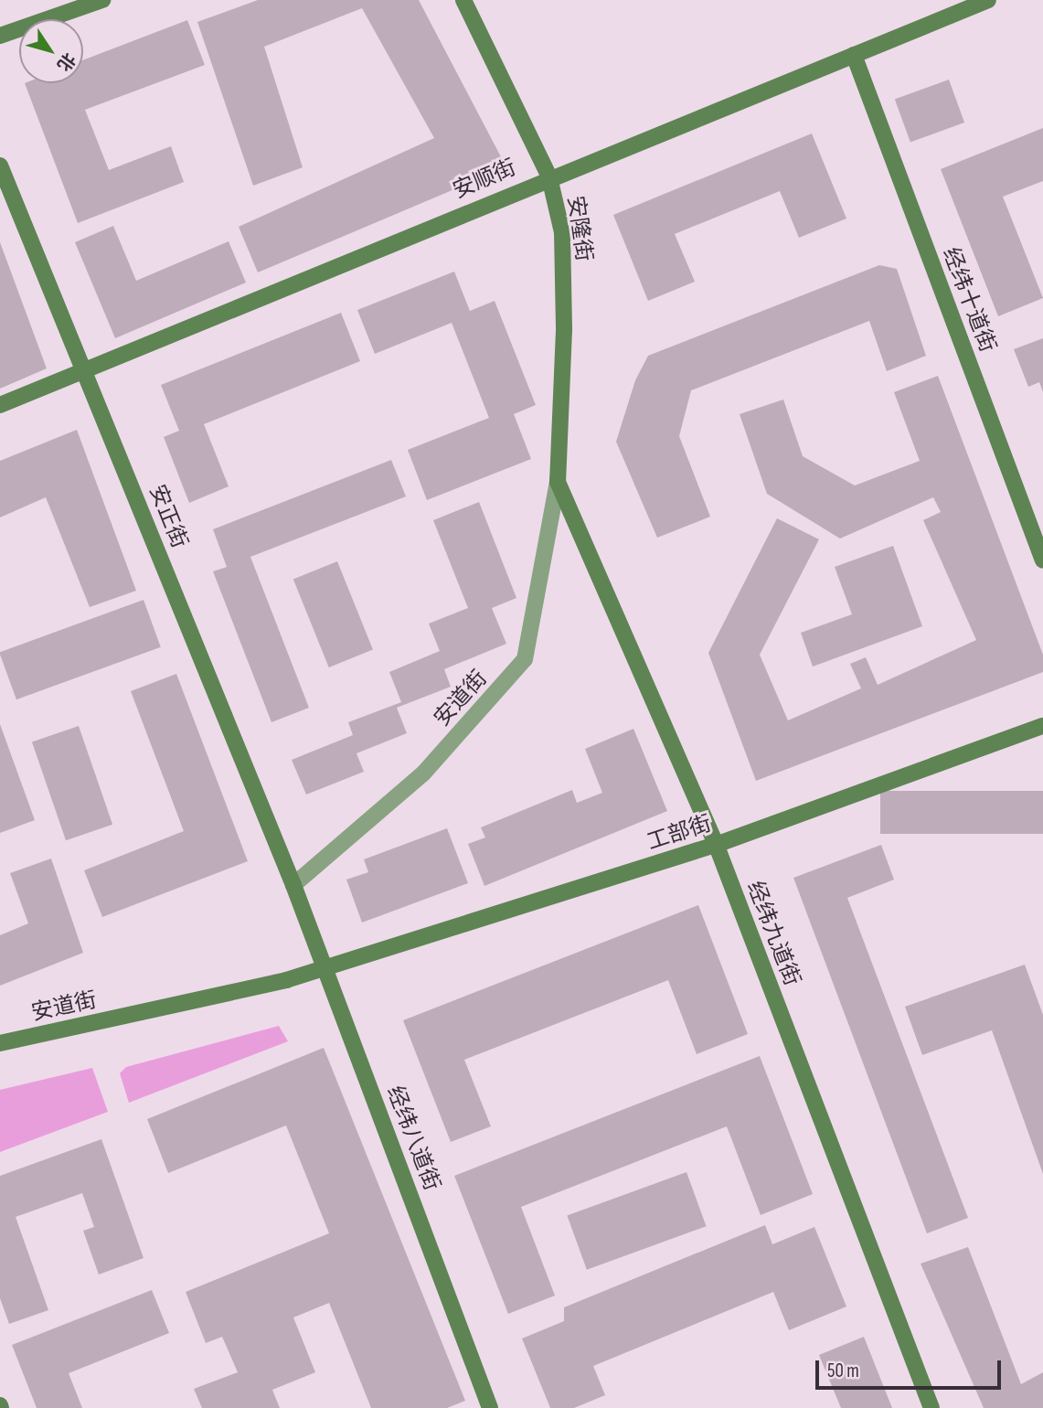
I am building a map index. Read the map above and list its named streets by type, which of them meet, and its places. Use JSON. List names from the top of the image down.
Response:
{
  "streets": {
    "street": [
      "安顺街",
      "安隆街",
      "经纬十道街",
      "安正街",
      "安道街",
      "工部街",
      "经纬九道街",
      "经纬八道街"
    ]
  },
  "crossings": [
    ["安顺街", "安隆街"],
    ["安顺街", "经纬十道街"],
    ["安顺街", "安正街"],
    ["安隆街", "安道街"],
    ["安隆街", "经纬九道街"],
    ["安正街", "安道街"],
    ["安正街", "经纬八道街"],
    ["安道街", "工部街"],
    ["安道街", "经纬九道街"],
    ["安道街", "经纬八道街"],
    ["工部街", "经纬九道街"],
    ["工部街", "经纬八道街"]
  ],
  "scale_bar": "50 m",
  "north": "bottom right"
}
